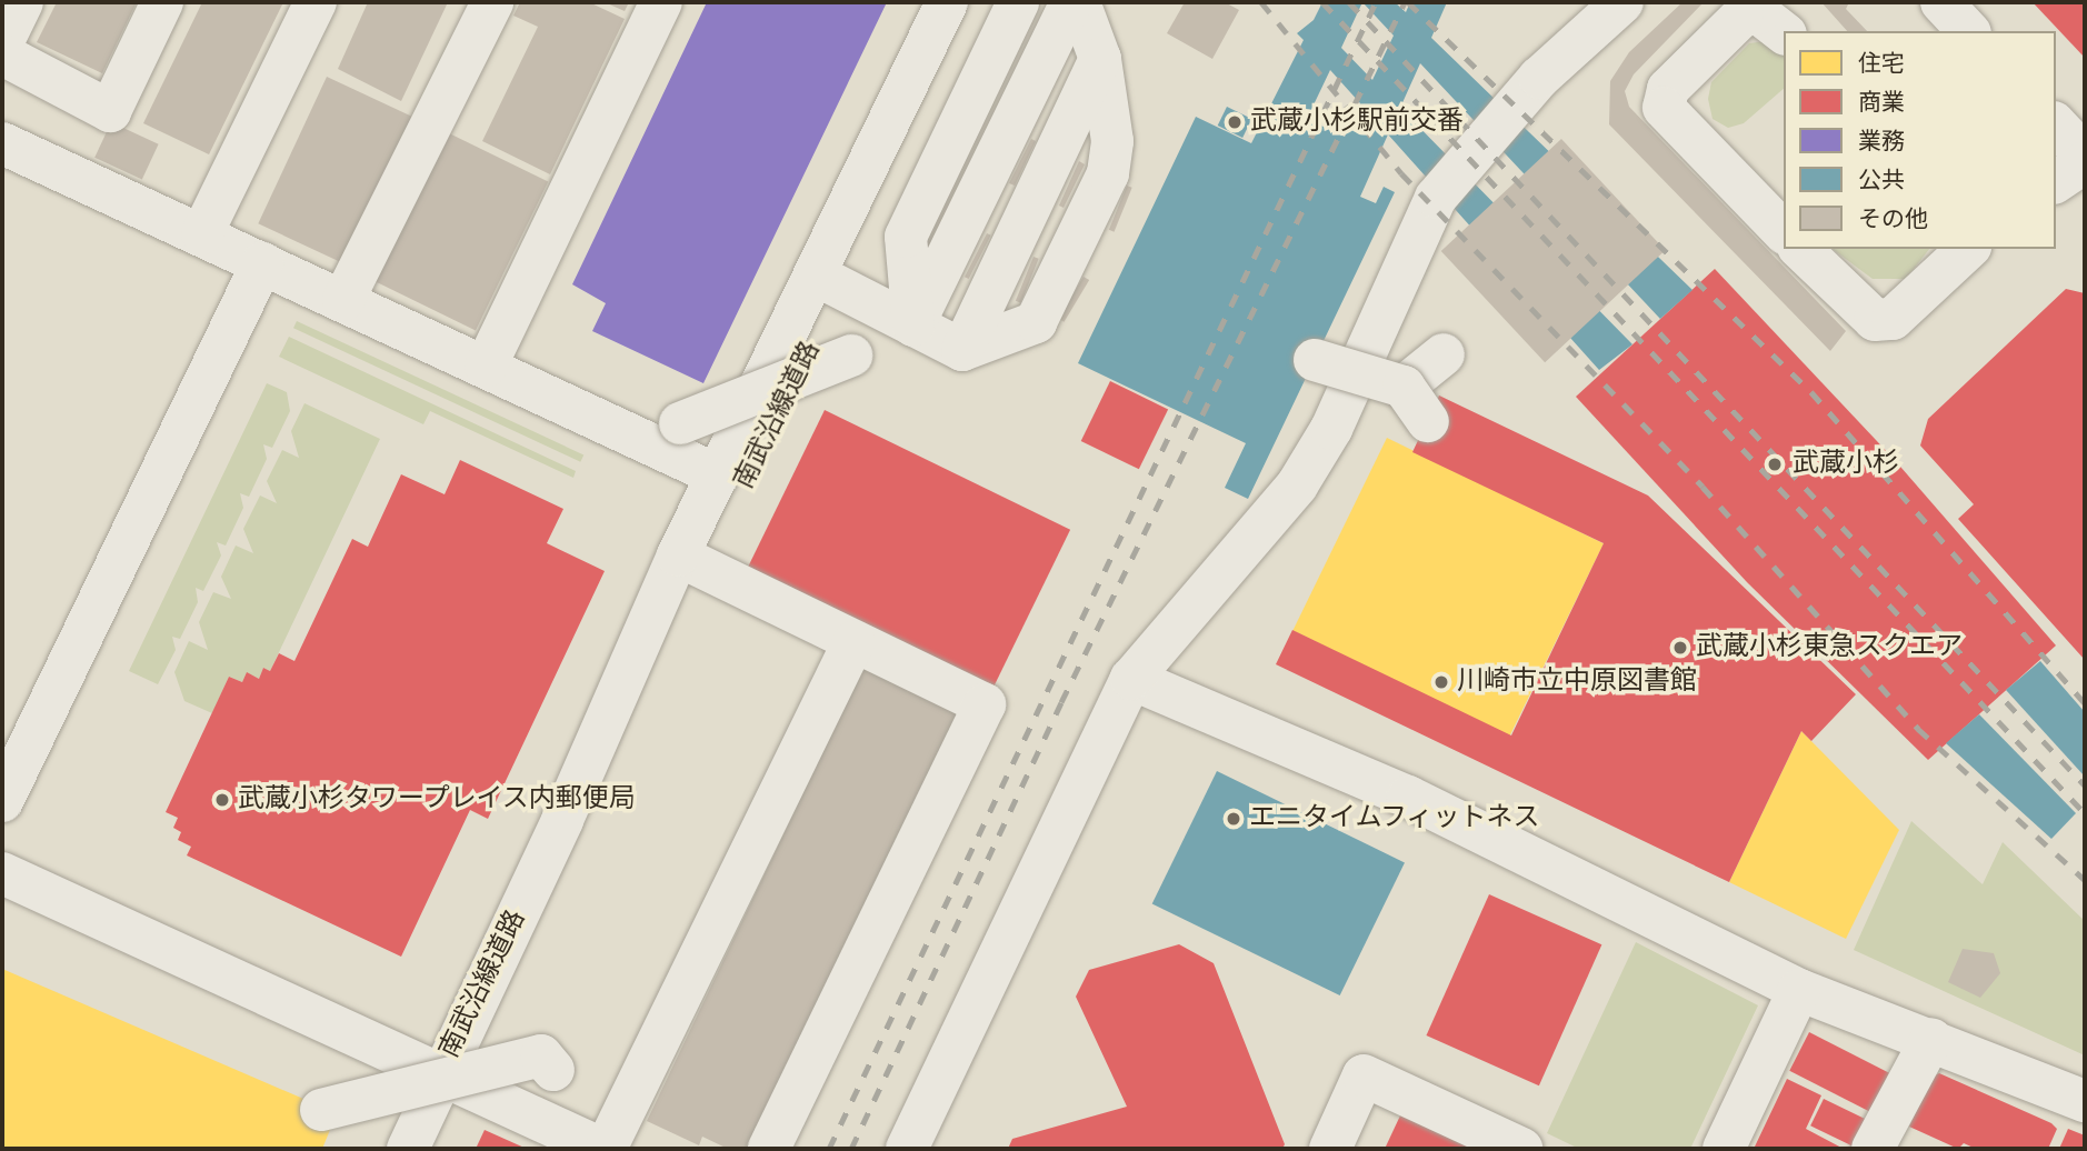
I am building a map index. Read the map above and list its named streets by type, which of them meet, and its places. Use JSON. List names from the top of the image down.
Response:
{
  "streets": {
    "street": ["南武沿線道路"]
  },
  "places": [
    "武蔵小杉駅前交番",
    "武蔵小杉",
    "武蔵小杉東急スクエア",
    "川崎市立中原図書館",
    "武蔵小杉タワープレイス内郵便局",
    "エニタイムフィットネス"
  ],
  "legend": [
    "住宅",
    "商業",
    "業務",
    "公共",
    "その他"
  ]
}
